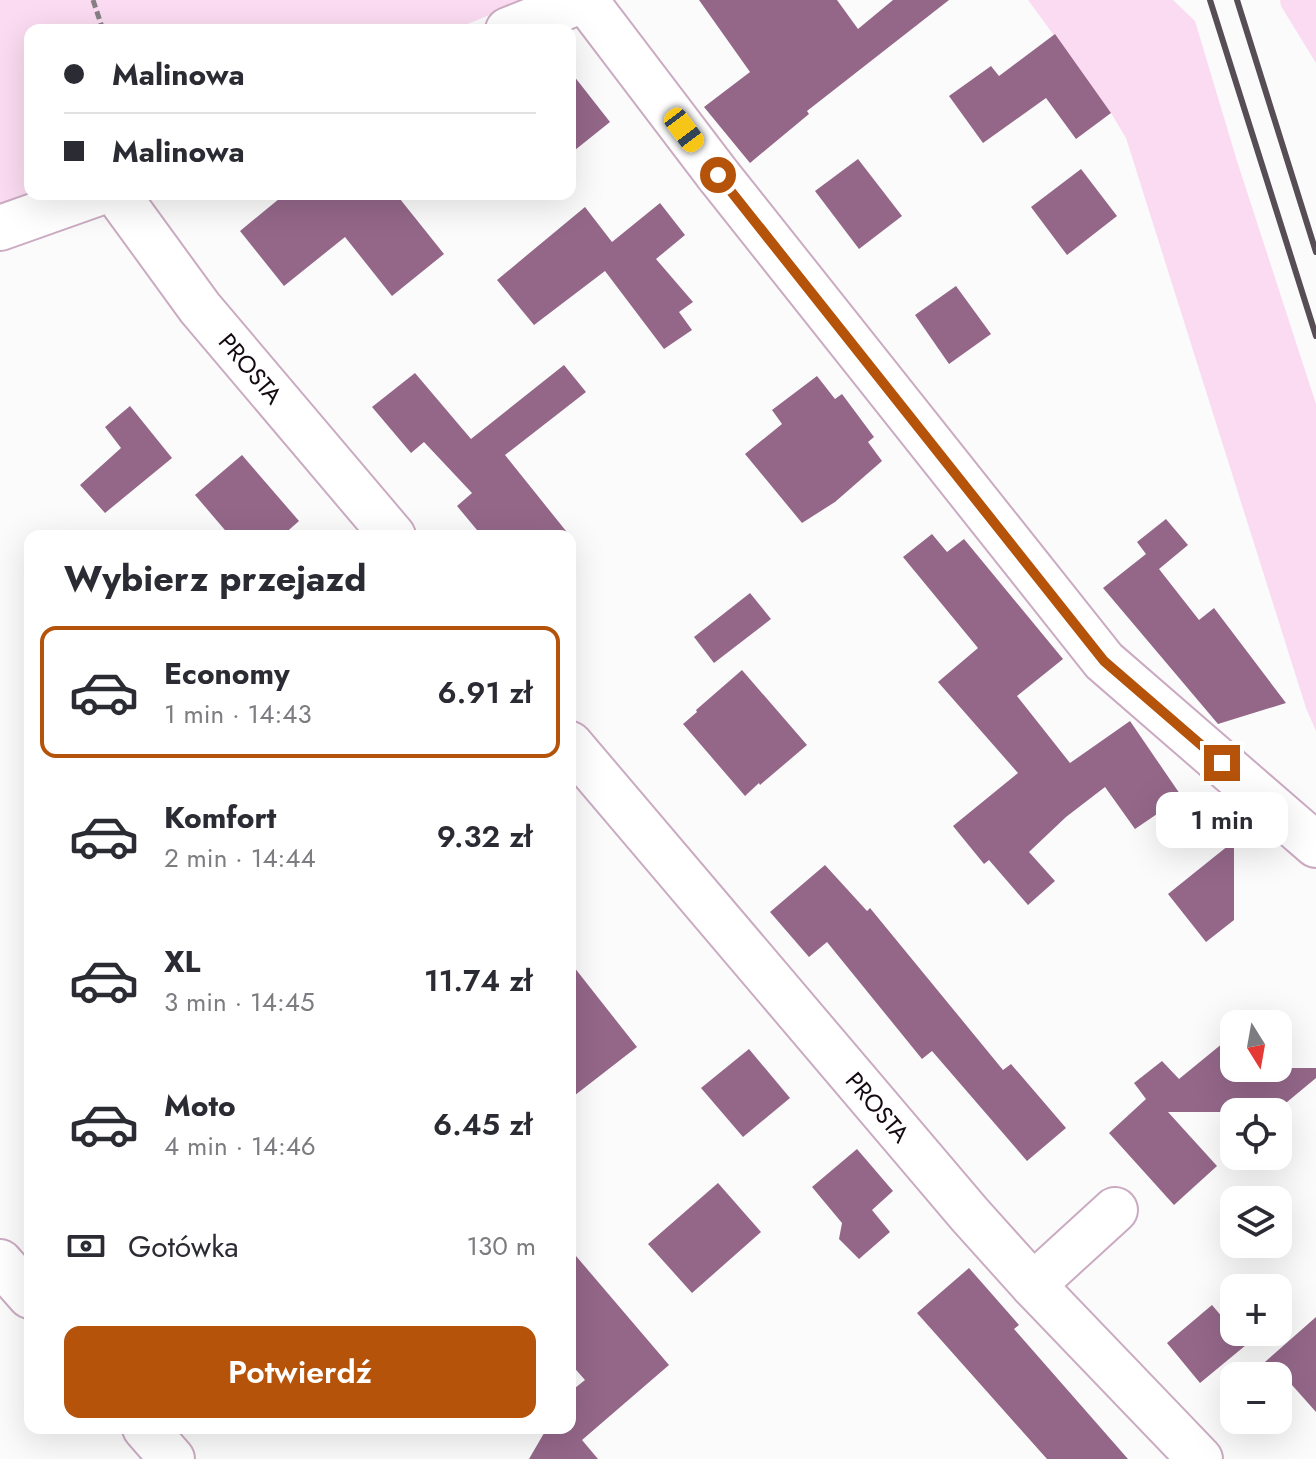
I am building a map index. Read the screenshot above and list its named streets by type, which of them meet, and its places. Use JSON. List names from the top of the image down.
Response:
{
  "streets": {
    "street": ["PROSTA"]
  },
  "north": "bottom",
  "page": {
    "banner": ["Malinowa", "Malinowa"],
    "heading": "Wybierz przejazd",
    "list": [
      {
        "name": "Economy",
        "note": "1 min · 14:43",
        "value": "6.91 zł"
      },
      {
        "name": "Komfort",
        "note": "2 min · 14:44",
        "value": "9.32 zł"
      },
      {
        "name": "XL",
        "note": "3 min · 14:45",
        "value": "11.74 zł"
      },
      {
        "name": "Moto",
        "note": "4 min · 14:46",
        "value": "6.45 zł"
      }
    ],
    "bubble": "1 min",
    "map_buttons": ["+", "−"],
    "pay": ["Gotówka", "130 m"],
    "buttons": "Potwierdź"
  }
}
